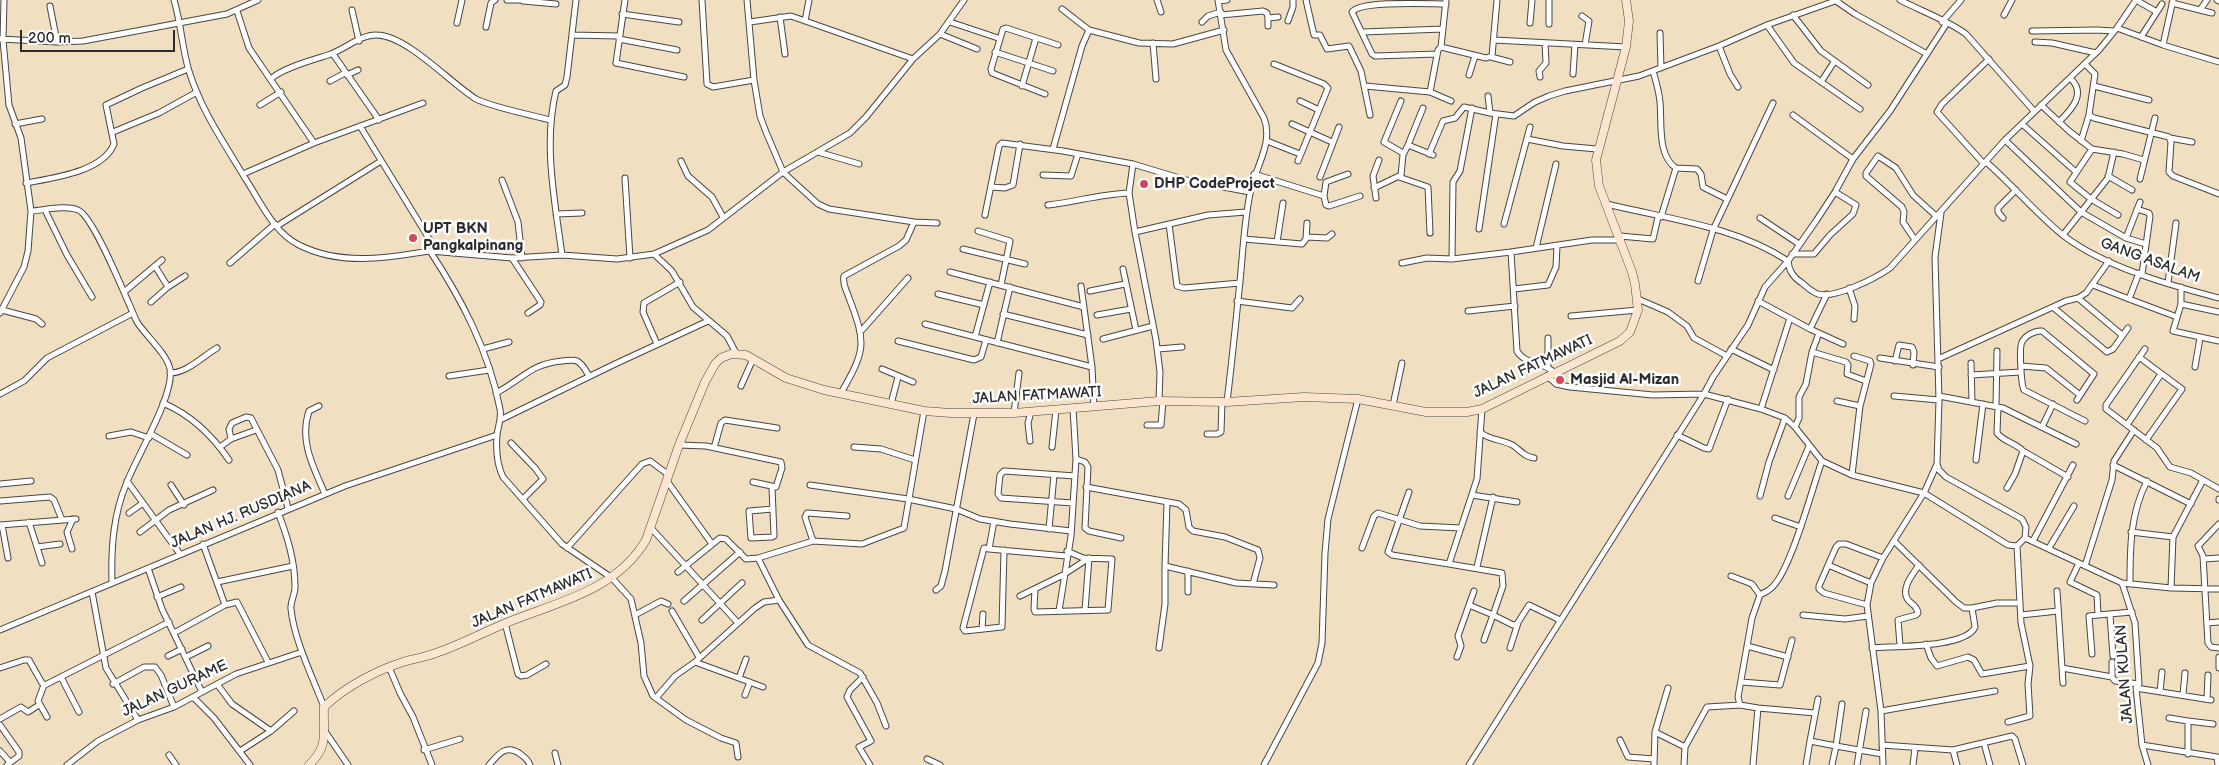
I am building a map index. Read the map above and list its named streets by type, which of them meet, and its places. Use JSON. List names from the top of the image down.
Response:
{
  "streets": {
    "street": [
      "GANG ASALAM",
      "JALAN FATMAWATI",
      "JALAN HJ. RUSDIANA",
      "JALAN KULAN",
      "JALAN GURAME"
    ]
  },
  "places": ["DHP CodeProject", "UPT BKN Pangkalpinang", "Masjid Al-Mizan"],
  "scale_bar": "200 m"
}
